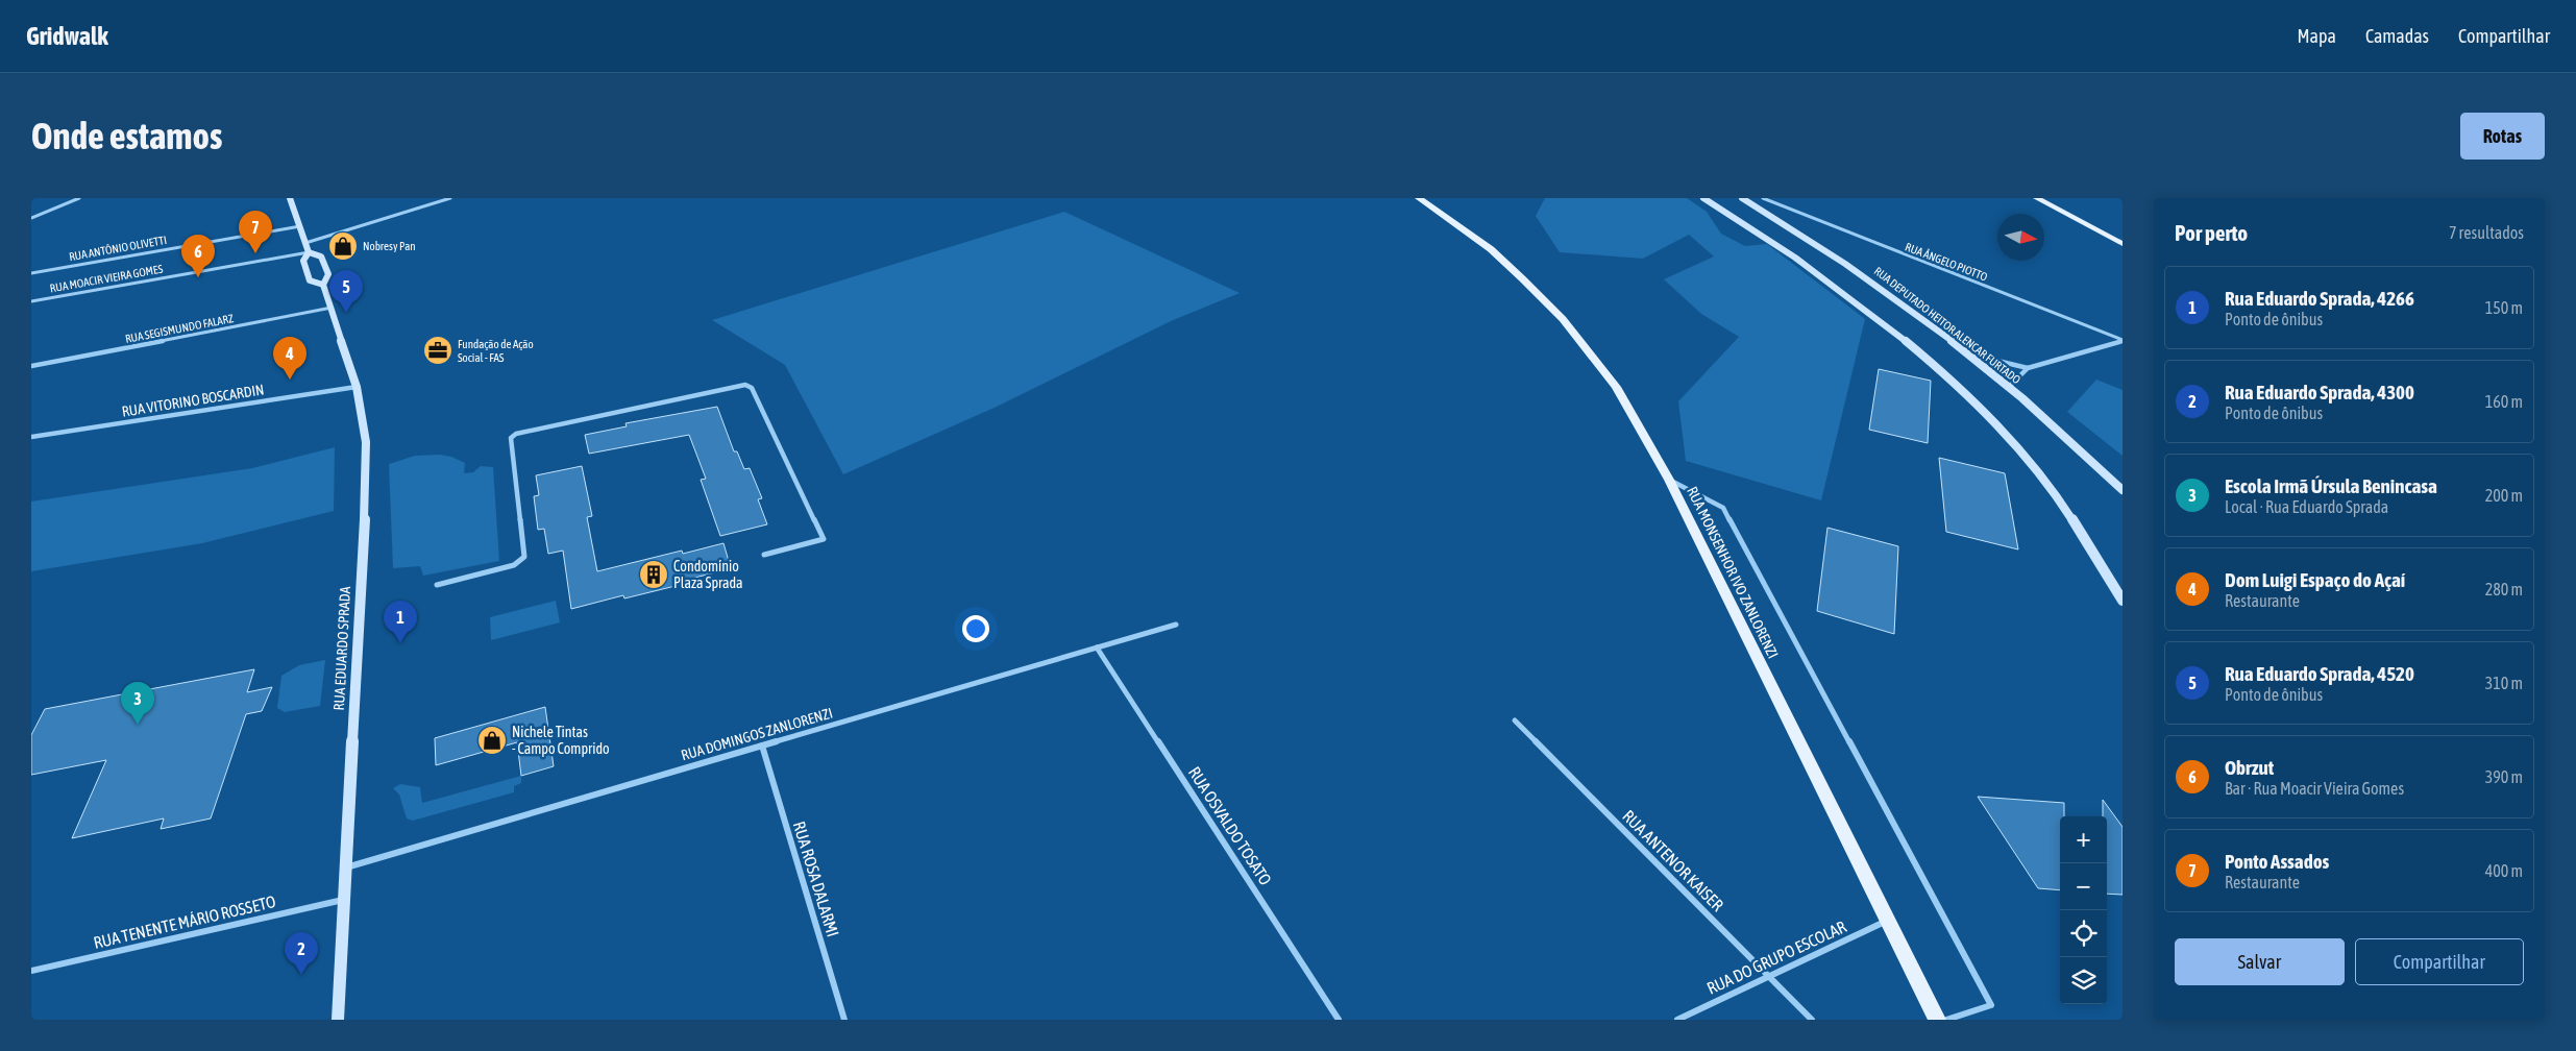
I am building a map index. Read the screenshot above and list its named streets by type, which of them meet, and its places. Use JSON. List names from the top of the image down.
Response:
{
  "streets": {
    "main road": ["RUA MONSENHOR IVO ZANLORENZI"],
    "street": [
      "RUA ANTÔNIO OLIVETTI",
      "RUA ÂNGELO PIOTTO",
      "RUA MOACIR VIEIRA GOMES",
      "RUA DEPUTADO HEITOR ALENCAR FURTADO",
      "RUA SEGISMUNDO FALARZ",
      "RUA VITORINO BOSCARDIN",
      "RUA EDUARDO SPRADA",
      "RUA DOMINGOS ZANLORENZI",
      "RUA OSVALDO TOSATO",
      "RUA ANTENOR KAISER",
      "RUA ROSA DALARMI",
      "RUA TENENTE MÁRIO ROSSETO",
      "RUA DO GRUPO ESCOLAR"
    ]
  },
  "crossings": [
    ["RUA ANTÔNIO OLIVETTI", "RUA EDUARDO SPRADA"],
    ["RUA MOACIR VIEIRA GOMES", "RUA EDUARDO SPRADA"],
    ["RUA SEGISMUNDO FALARZ", "RUA EDUARDO SPRADA"],
    ["RUA VITORINO BOSCARDIN", "RUA EDUARDO SPRADA"],
    ["RUA MONSENHOR IVO ZANLORENZI", "RUA DO GRUPO ESCOLAR"],
    ["RUA EDUARDO SPRADA", "RUA DOMINGOS ZANLORENZI"],
    ["RUA EDUARDO SPRADA", "RUA TENENTE MÁRIO ROSSETO"],
    ["RUA DOMINGOS ZANLORENZI", "RUA OSVALDO TOSATO"],
    ["RUA DOMINGOS ZANLORENZI", "RUA ROSA DALARMI"],
    ["RUA ANTENOR KAISER", "RUA DO GRUPO ESCOLAR"]
  ],
  "places": {
    "shop": ["Nobresy Pan", "Nichele Tintas - Campo Comprido"],
    "office": ["Fundação de Ação Social - FAS"],
    "building": ["Condomínio Plaza Sprada"]
  },
  "north": "right",
  "page": {
    "header": "Gridwalk",
    "nav": ["Mapa", "Camadas", "Compartilhar"],
    "buttons": [
      "Rotas",
      ["Salvar", "Compartilhar"]
    ],
    "title": "Onde estamos",
    "heading": ["Por perto", "7 resultados"],
    "pins": [
      "7",
      "6",
      "5",
      "4",
      "1",
      "3",
      "2"
    ],
    "list": [
      {
        "mark": "1",
        "name": "Rua Eduardo Sprada, 4266",
        "note": "Ponto de ônibus",
        "value": "150 m"
      },
      {
        "mark": "2",
        "name": "Rua Eduardo Sprada, 4300",
        "note": "Ponto de ônibus",
        "value": "160 m"
      },
      {
        "mark": "3",
        "name": "Escola Irmã Úrsula Benincasa",
        "note": "Local · Rua Eduardo Sprada",
        "value": "200 m"
      },
      {
        "mark": "4",
        "name": "Dom Luigi Espaço do Açaí",
        "note": "Restaurante",
        "value": "280 m"
      },
      {
        "mark": "5",
        "name": "Rua Eduardo Sprada, 4520",
        "note": "Ponto de ônibus",
        "value": "310 m"
      },
      {
        "mark": "6",
        "name": "Obrzut",
        "note": "Bar · Rua Moacir Vieira Gomes",
        "value": "390 m"
      },
      {
        "mark": "7",
        "name": "Ponto Assados",
        "note": "Restaurante",
        "value": "400 m"
      }
    ],
    "map_buttons": ["+", "−"]
  }
}
